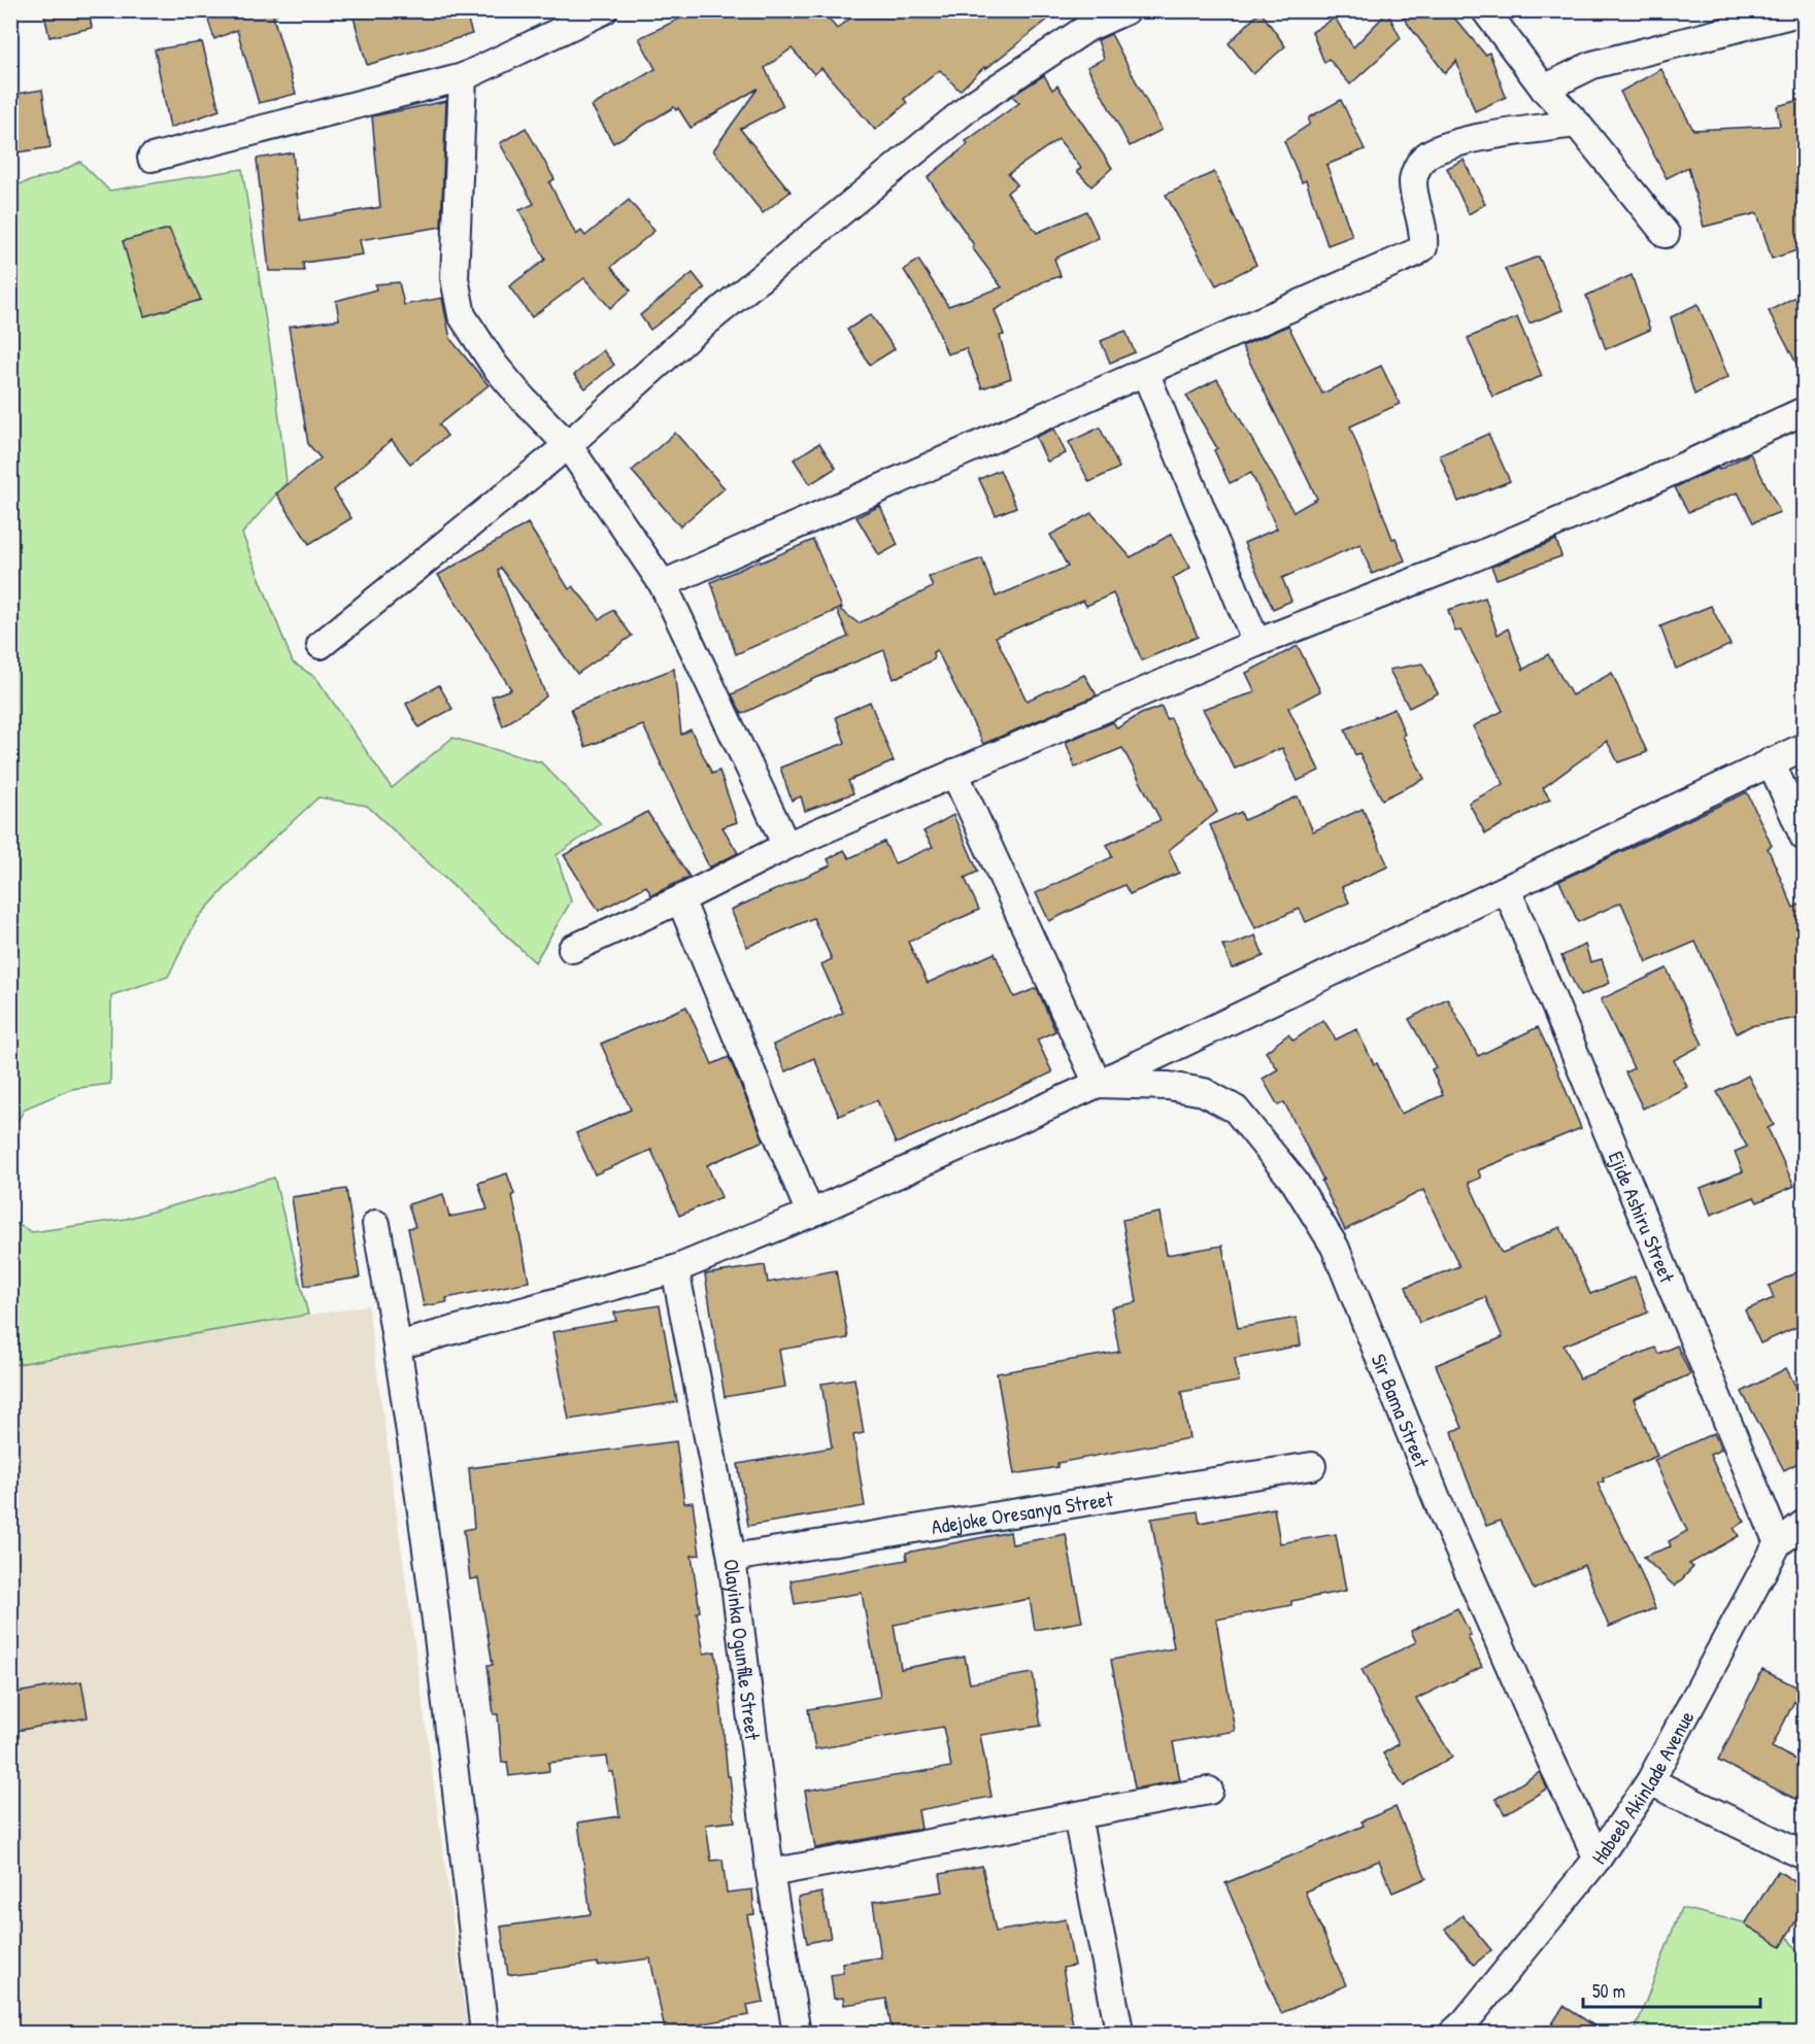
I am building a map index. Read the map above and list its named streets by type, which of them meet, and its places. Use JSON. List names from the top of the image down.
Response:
{
  "streets": {
    "street": [
      "Ejide Ashiru Street",
      "Sir Bama Street",
      "Adejoke Oresanya Street",
      "Olayinka Ogunfile Street",
      "Habeeb Akinlade Avenue"
    ]
  },
  "crossings": [
    ["Ejide Ashiru Street", "Habeeb Akinlade Avenue"],
    ["Sir Bama Street", "Habeeb Akinlade Avenue"],
    ["Adejoke Oresanya Street", "Olayinka Ogunfile Street"]
  ],
  "scale_bar": "50 m"
}
